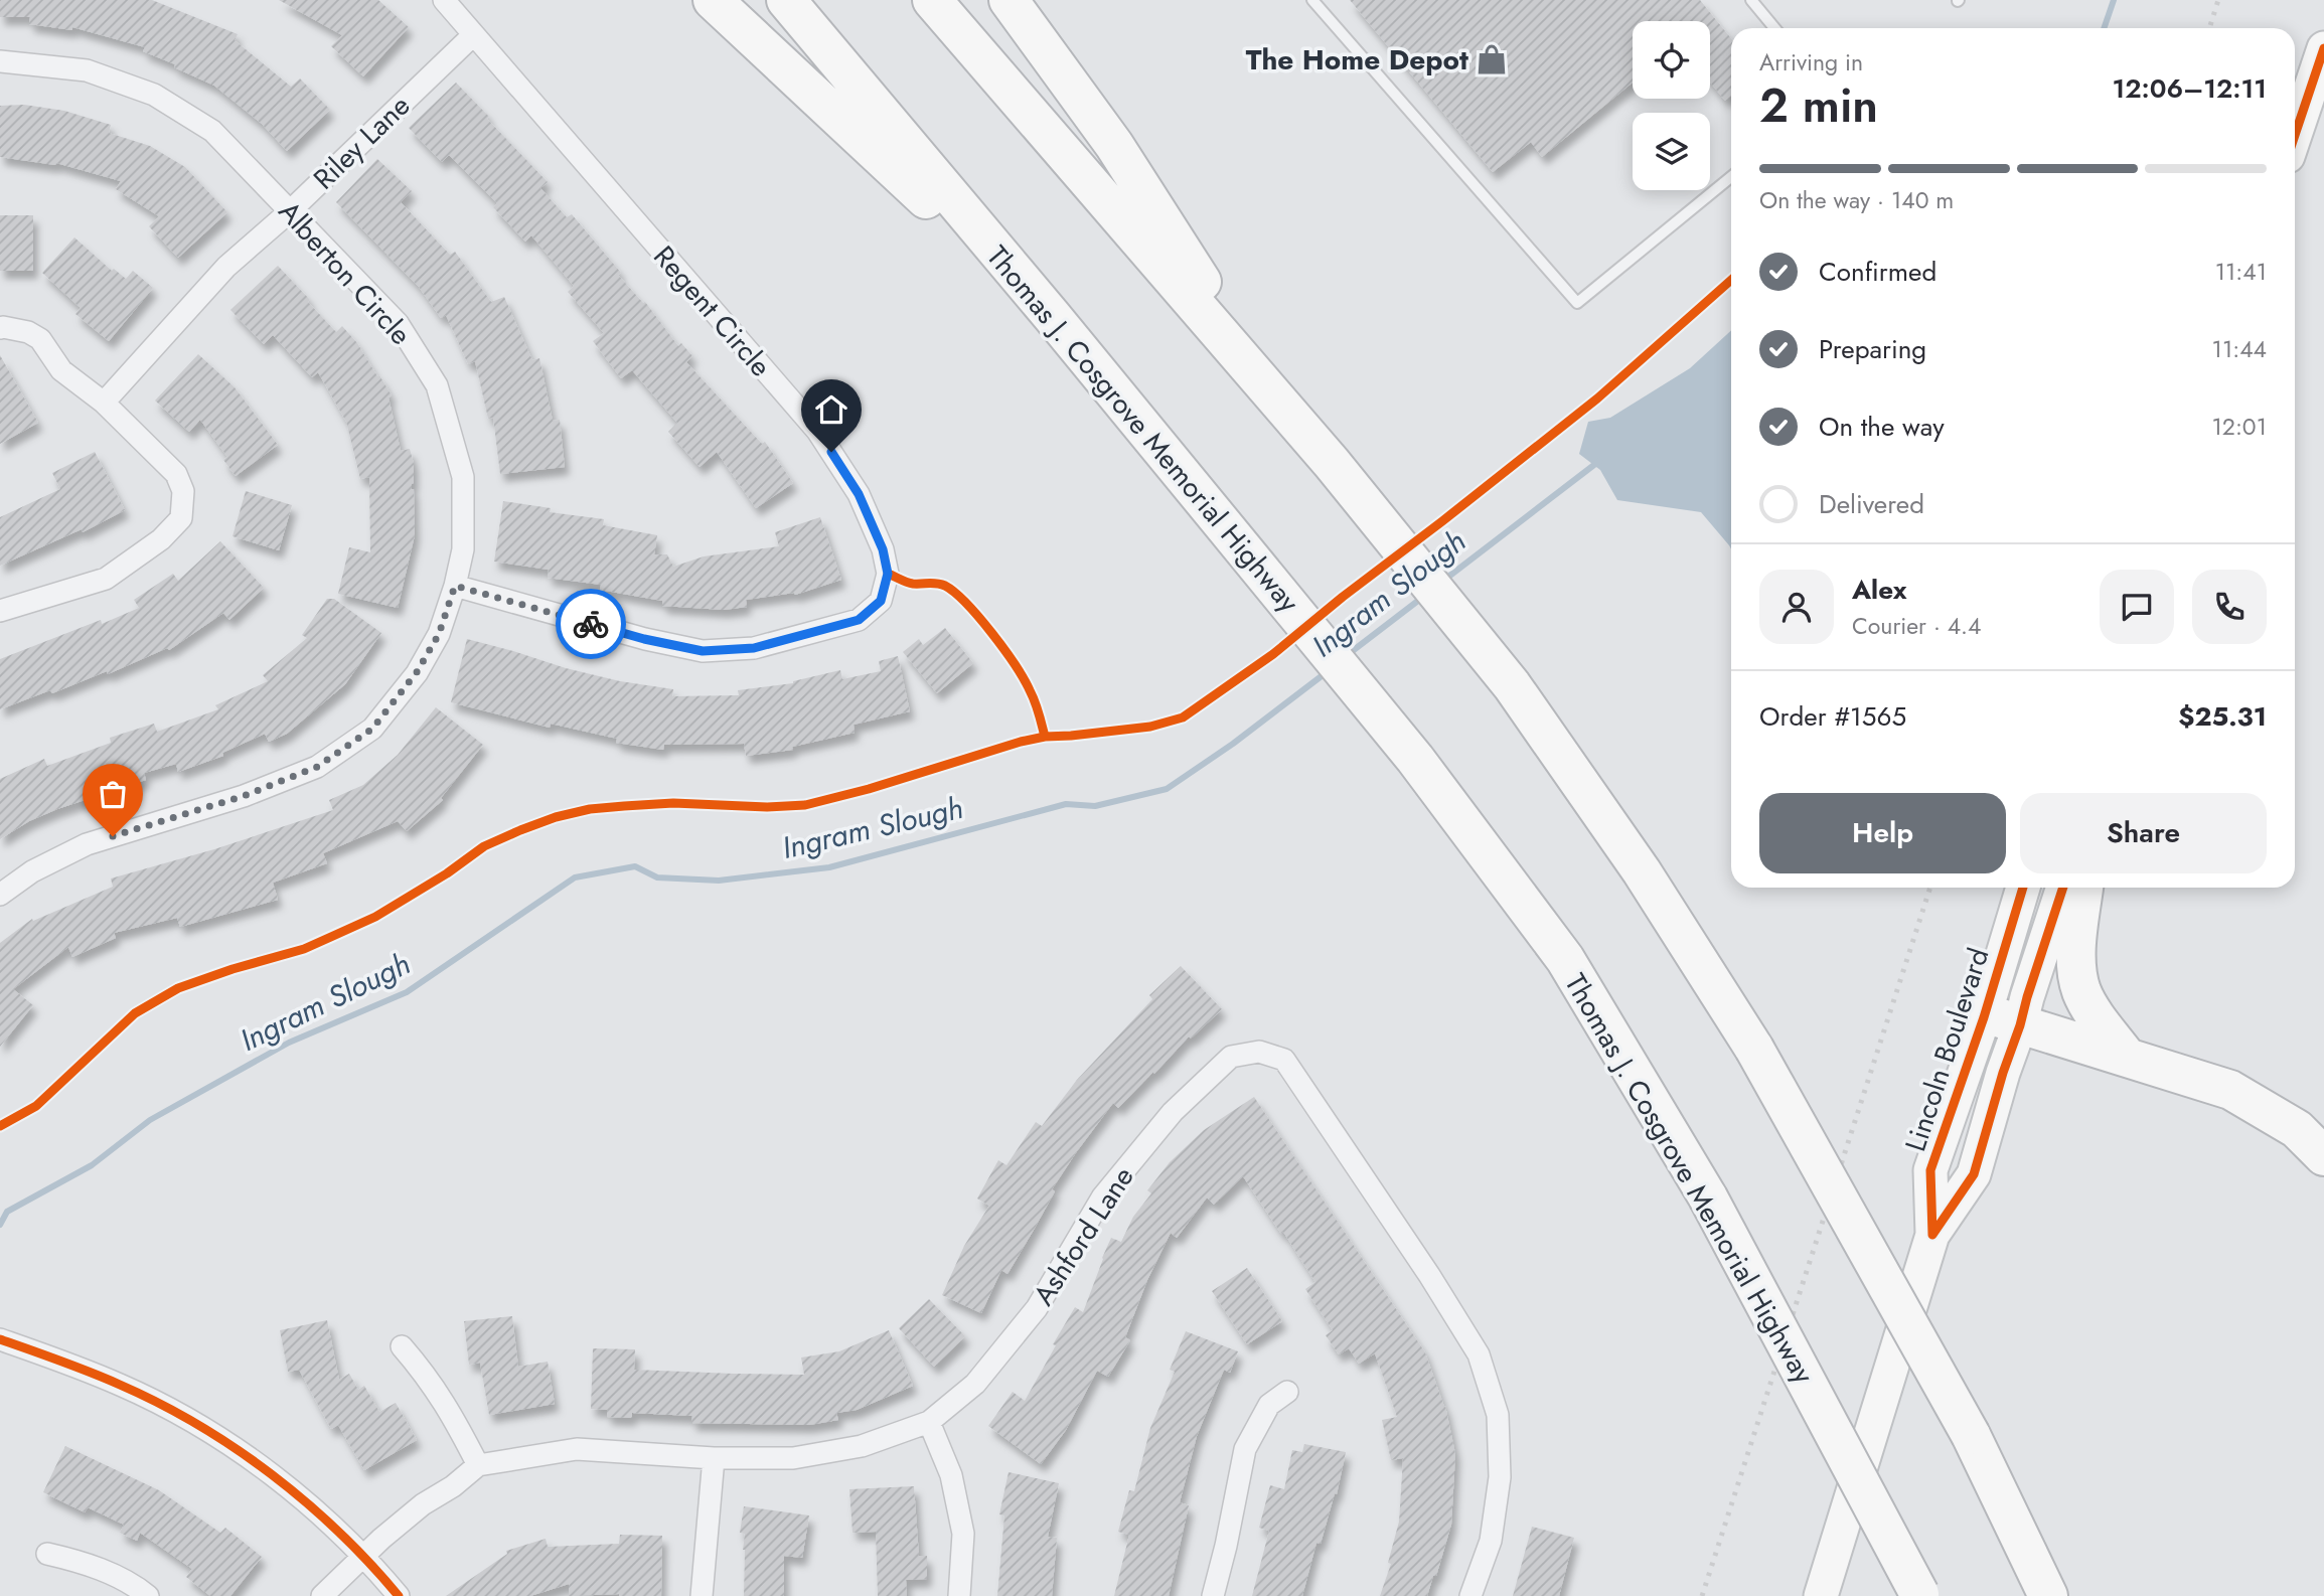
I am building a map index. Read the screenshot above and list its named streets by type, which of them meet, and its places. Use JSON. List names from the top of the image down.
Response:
{
  "streets": {
    "highway": ["Thomas J. Cosgrove Memorial Highway"],
    "main road": ["Lincoln Boulevard"],
    "street": [
      "Riley Lane",
      "Alberton Circle",
      "Regent Circle",
      "Ashford Lane"
    ]
  },
  "crossings": [
    ["Riley Lane", "Alberton Circle"],
    ["Riley Lane", "Regent Circle"],
    ["Alberton Circle", "Regent Circle"]
  ],
  "water": ["Ingram Slough"],
  "places": {
    "shop": ["The Home Depot"]
  },
  "page": {
    "heading": ["2 min", "Arriving in", "12:06–12:11"],
    "panel": [
      "Alex",
      "Courier · 4.4",
      "Order #1565",
      "$25.31"
    ],
    "bar": "On the way · 140 m",
    "list": [
      ["Confirmed", "11:41"],
      ["Preparing", "11:44"],
      ["On the way", "12:01"],
      "Delivered"
    ],
    "buttons": ["Help", "Share"]
  }
}
